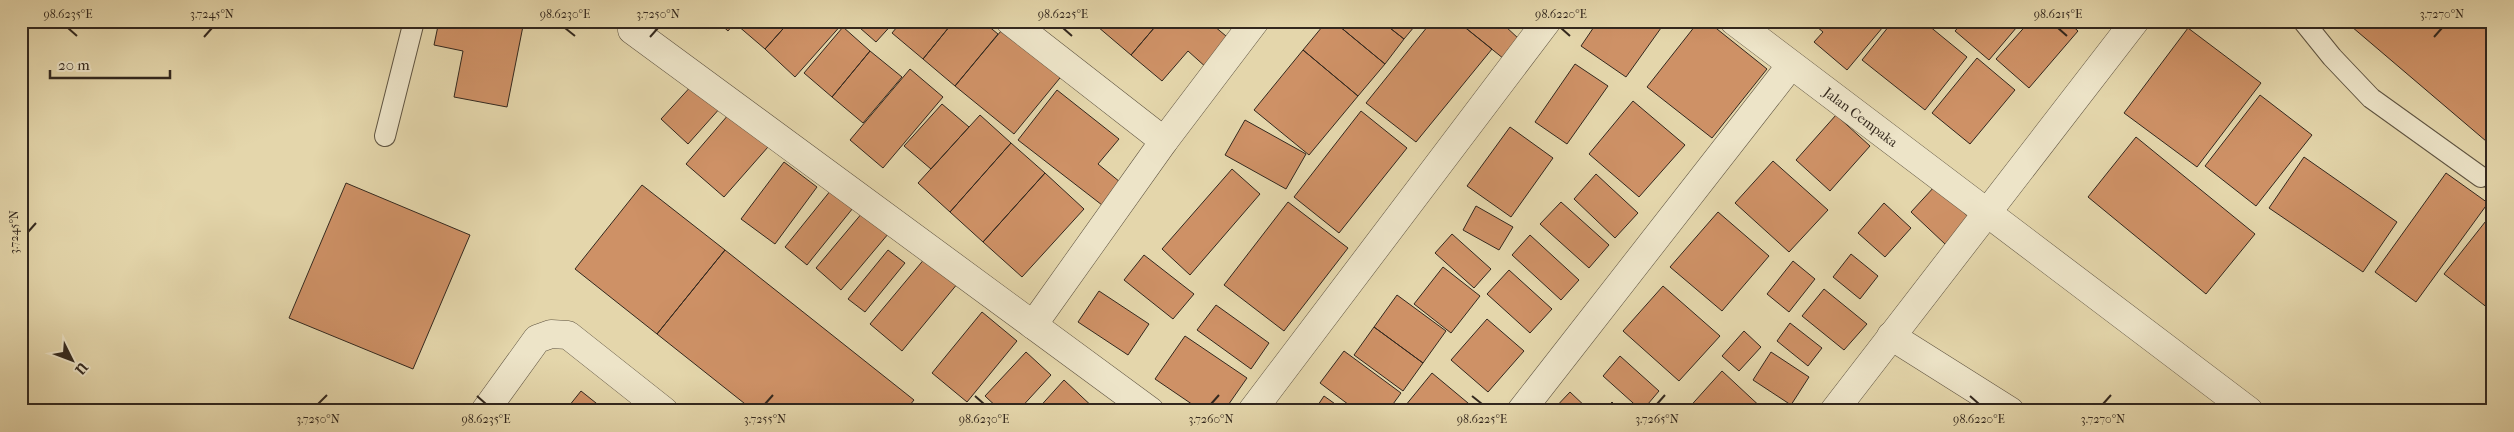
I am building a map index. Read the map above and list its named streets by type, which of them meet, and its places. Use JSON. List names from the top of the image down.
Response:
{
  "streets": {
    "street": ["Jalan Cempaka"]
  },
  "scale_bar": "20 m",
  "north": "bottom right",
  "coordinates": [
    "98.6235°E",
    "3.7245°N",
    "98.6230°E",
    "3.7250°N",
    "98.6225°E",
    "98.6220°E",
    "98.6215°E",
    "3.7270°N",
    "3.7255°N",
    "3.7260°N",
    "3.7265°N"
  ]
}
